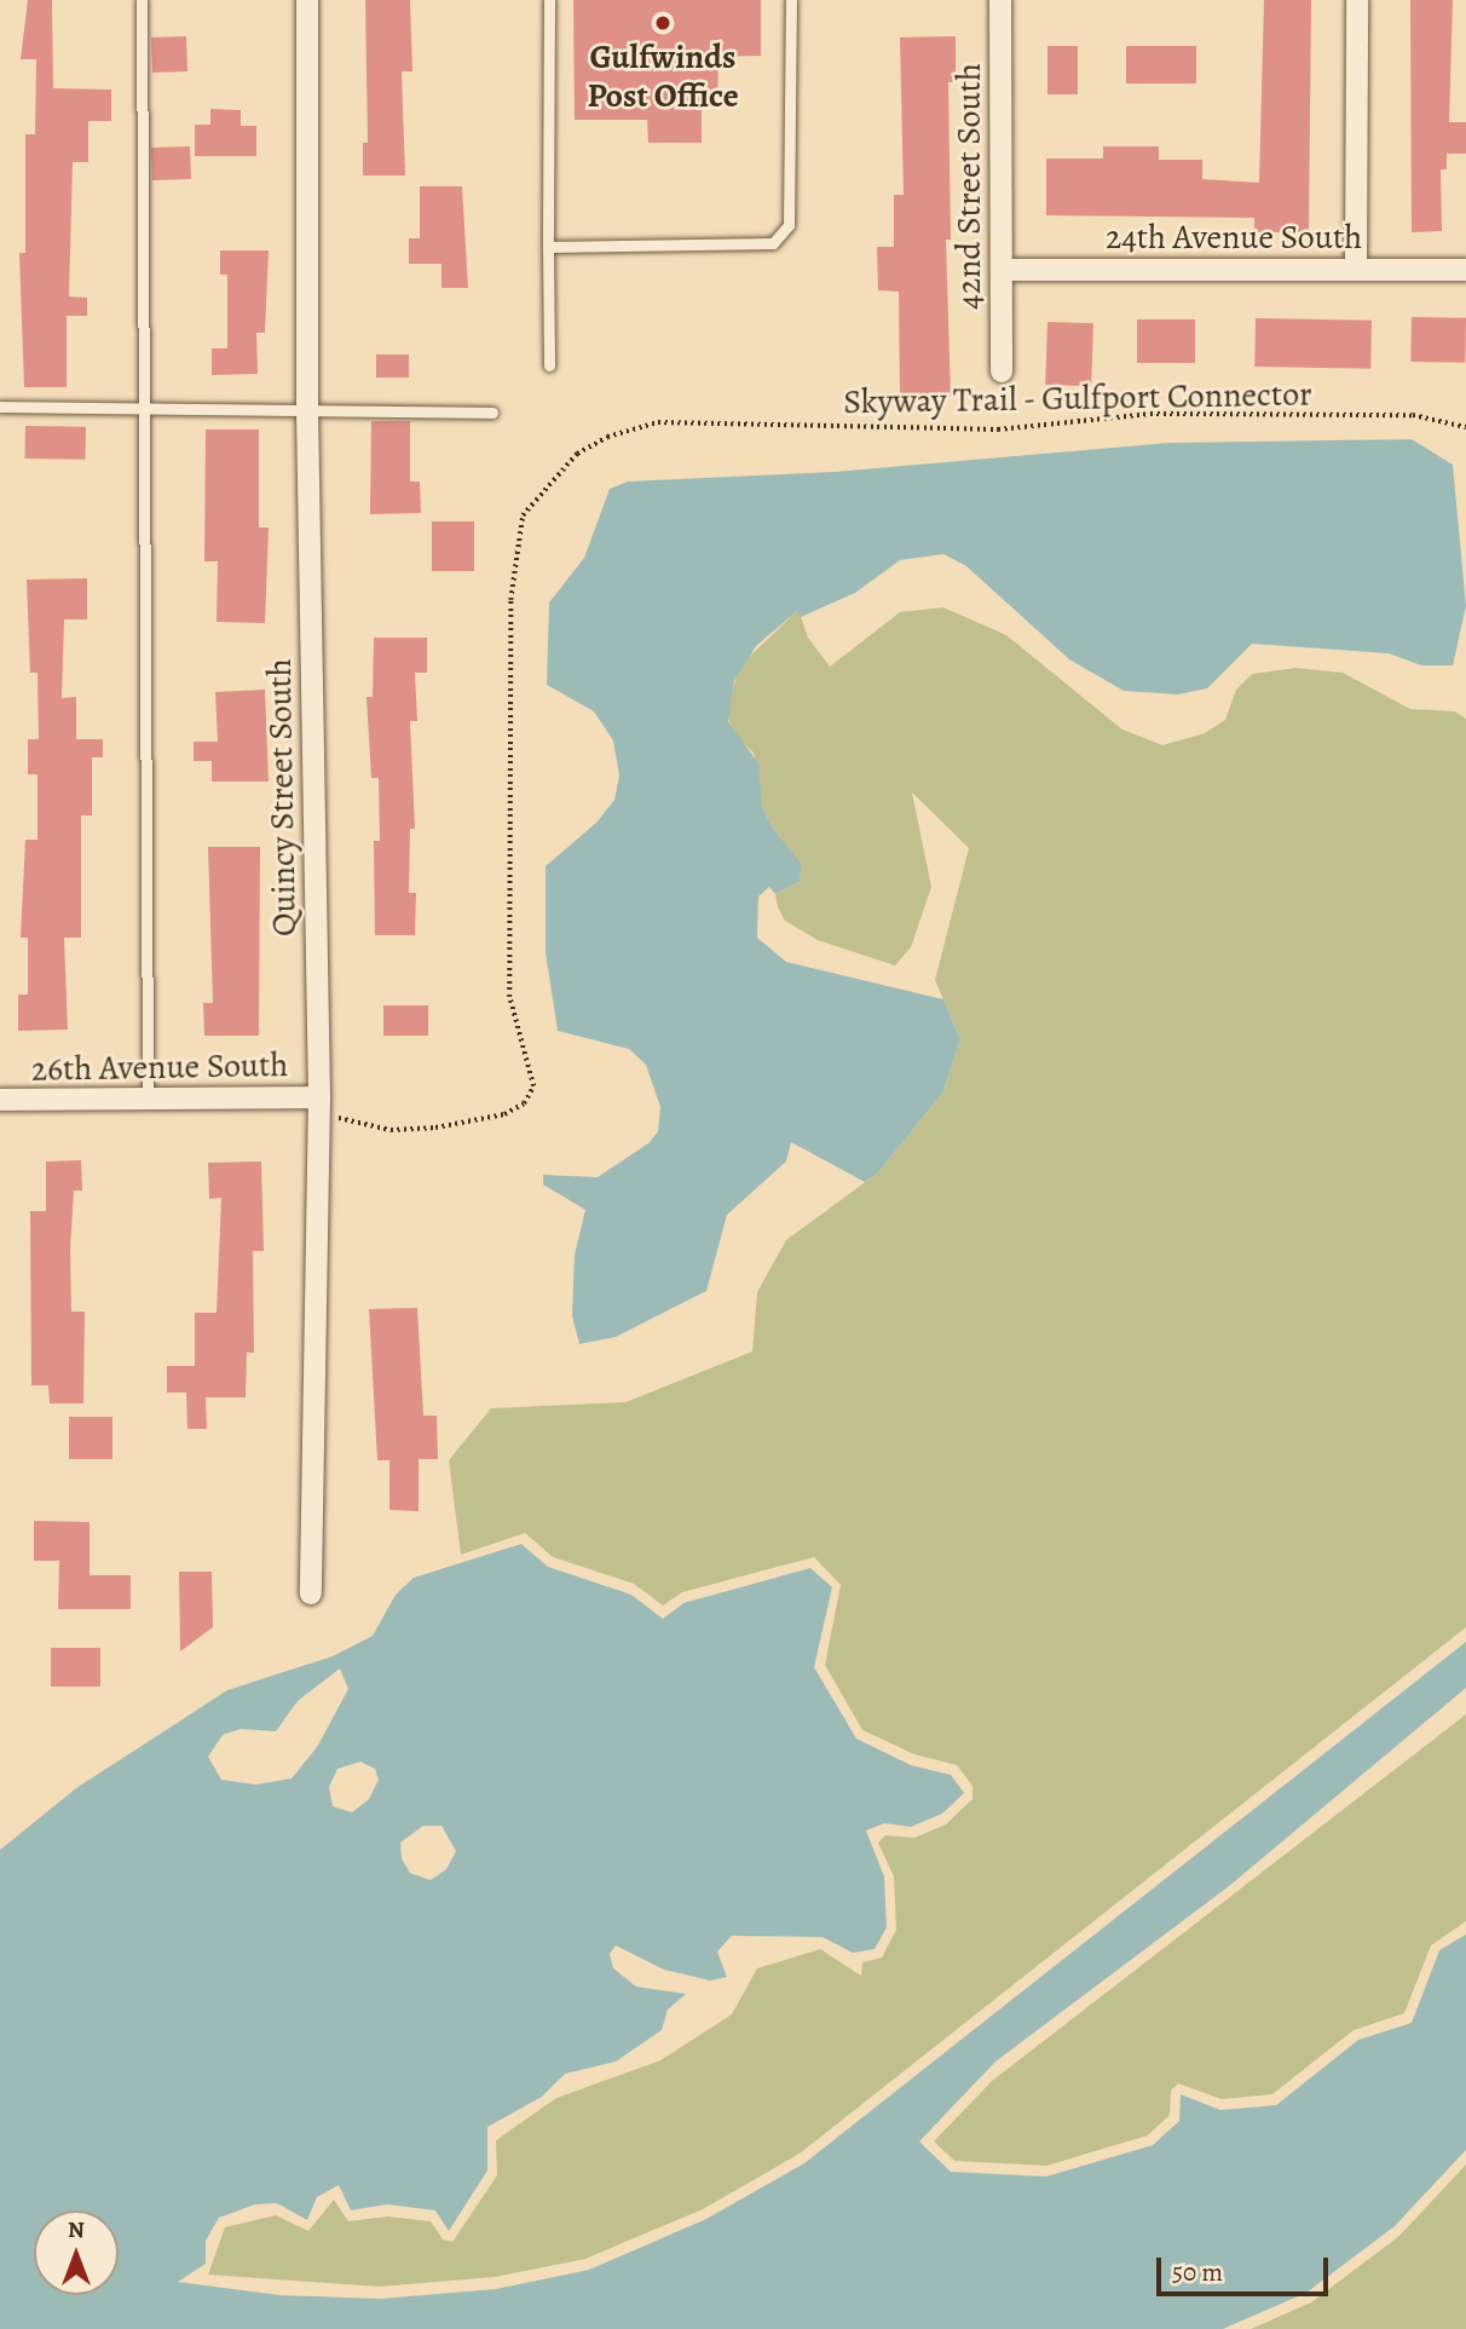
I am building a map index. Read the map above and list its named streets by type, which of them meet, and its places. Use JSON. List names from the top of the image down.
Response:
{
  "streets": {
    "street": [
      "42nd Street South",
      "24th Avenue South",
      "Quincy Street South",
      "26th Avenue South"
    ],
    "path": ["Skyway Trail - Gulfport Connector"]
  },
  "crossings": [
    ["42nd Street South", "24th Avenue South"],
    ["Skyway Trail - Gulfport Connector", "Quincy Street South"],
    ["Skyway Trail - Gulfport Connector", "26th Avenue South"],
    ["Quincy Street South", "26th Avenue South"]
  ],
  "places": ["Gulfwinds Post Office"],
  "scale_bar": "50 m",
  "north": "top"
}
